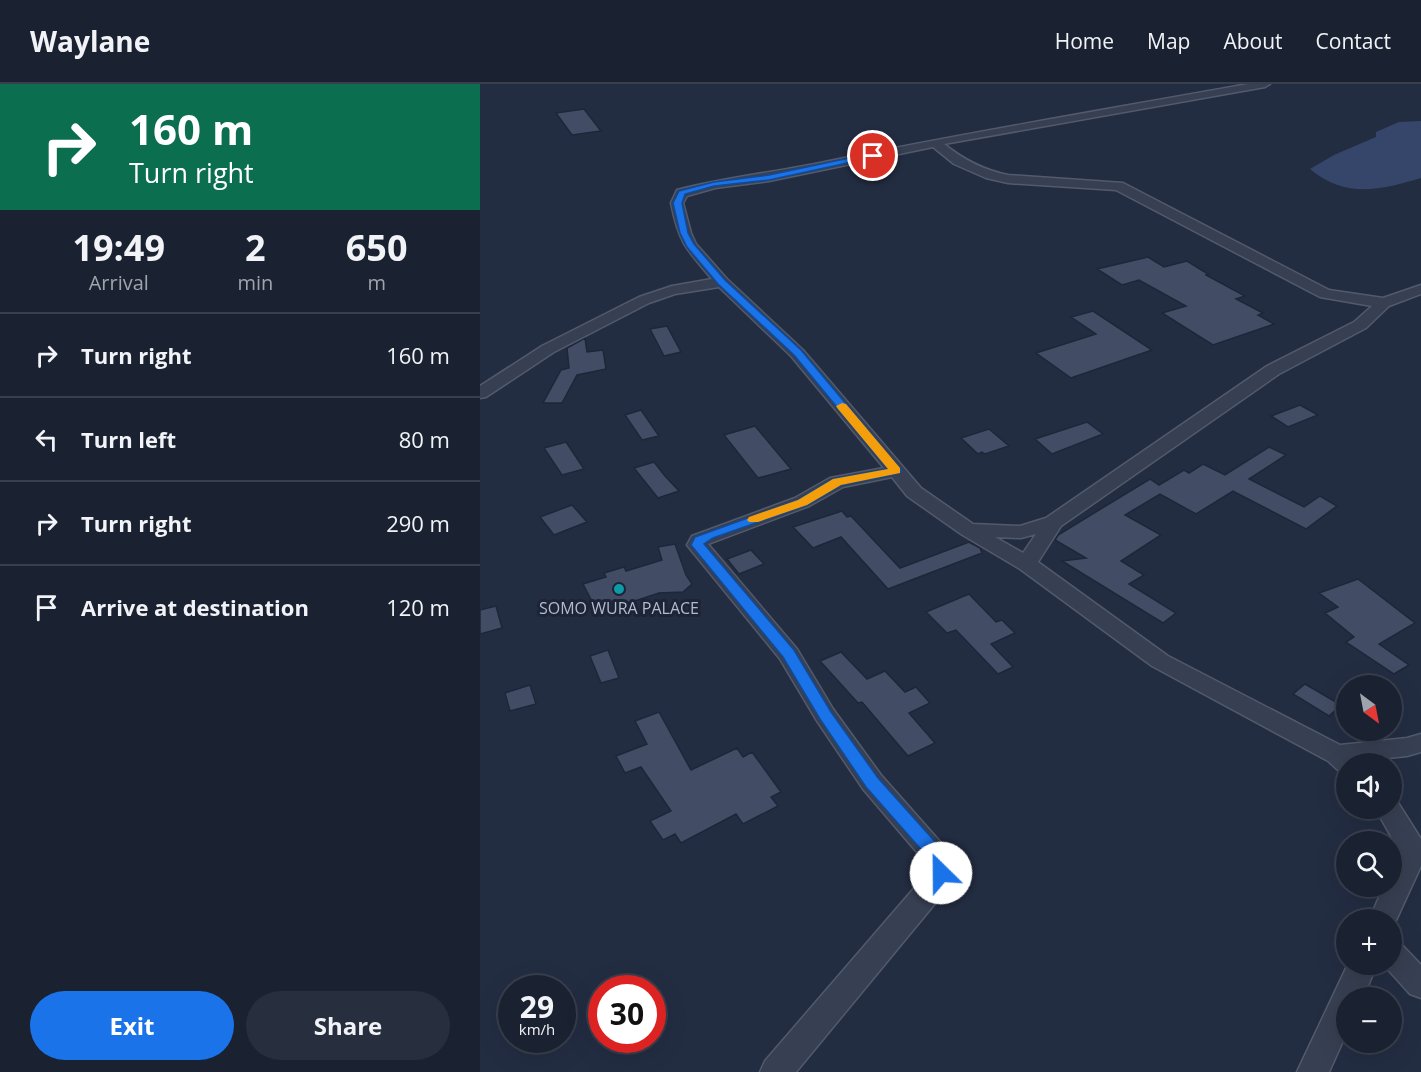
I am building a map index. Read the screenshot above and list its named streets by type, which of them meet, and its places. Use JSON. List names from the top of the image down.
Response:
{
  "places": ["SOMO WURA PALACE"],
  "north": "bottom right",
  "page": {
    "header": "Waylane",
    "nav": [
      "Home",
      "Map",
      "About",
      "Contact"
    ],
    "turn": ["160 m", "Turn right"],
    "eta": [
      "19:49",
      "Arrival",
      "2",
      "min",
      "650",
      "m"
    ],
    "list": [
      {
        "name": "Turn right",
        "value": "160 m"
      },
      {
        "name": "Turn left",
        "value": "80 m"
      },
      {
        "name": "Turn right",
        "value": "290 m"
      },
      {
        "name": "Arrive at destination",
        "value": "120 m"
      }
    ],
    "map_buttons": ["+", "−"],
    "speed": "29 km/h",
    "limit": "30",
    "buttons": ["Exit", "Share"]
  }
}
